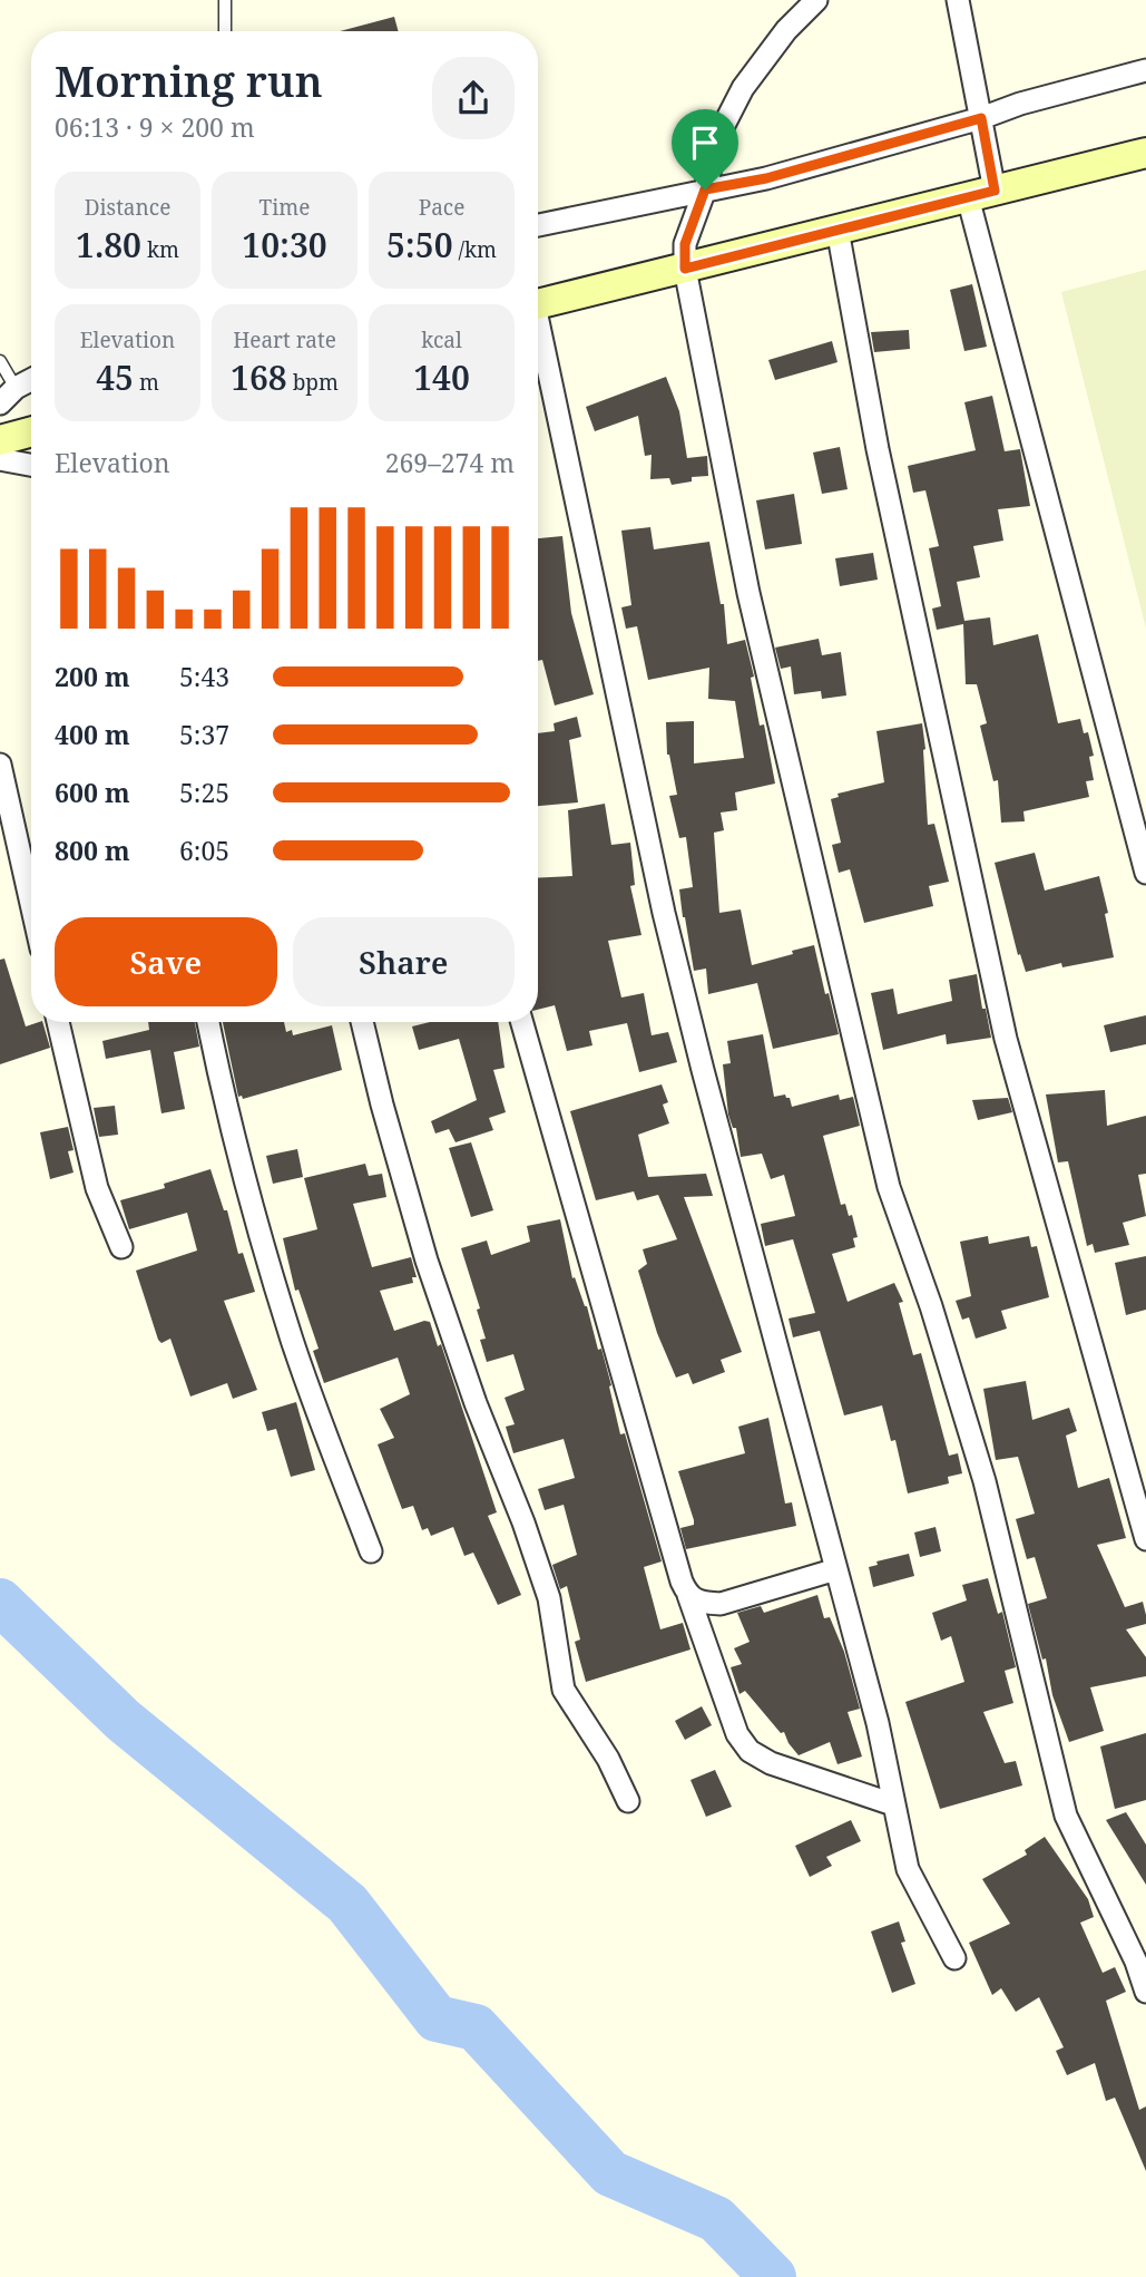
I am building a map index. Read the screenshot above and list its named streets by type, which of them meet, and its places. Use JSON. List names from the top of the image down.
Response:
{
  "page": {
    "heading": ["Morning run", "06:13 · 9 × 200 m"],
    "stats": [
      ["Distance", "1.80 km"],
      ["Time", "10:30"],
      ["Pace", "5:50 /km"],
      ["Elevation", "45 m"],
      ["Heart rate", "168 bpm"],
      ["kcal", "140"]
    ],
    "chart": ["Elevation", "269–274 m"],
    "list": [
      {
        "name": "200 m",
        "note": "5:43"
      },
      {
        "name": "400 m",
        "note": "5:37"
      },
      {
        "name": "600 m",
        "note": "5:25"
      },
      {
        "name": "800 m",
        "note": "6:05"
      }
    ],
    "buttons": ["Save", "Share"]
  }
}
